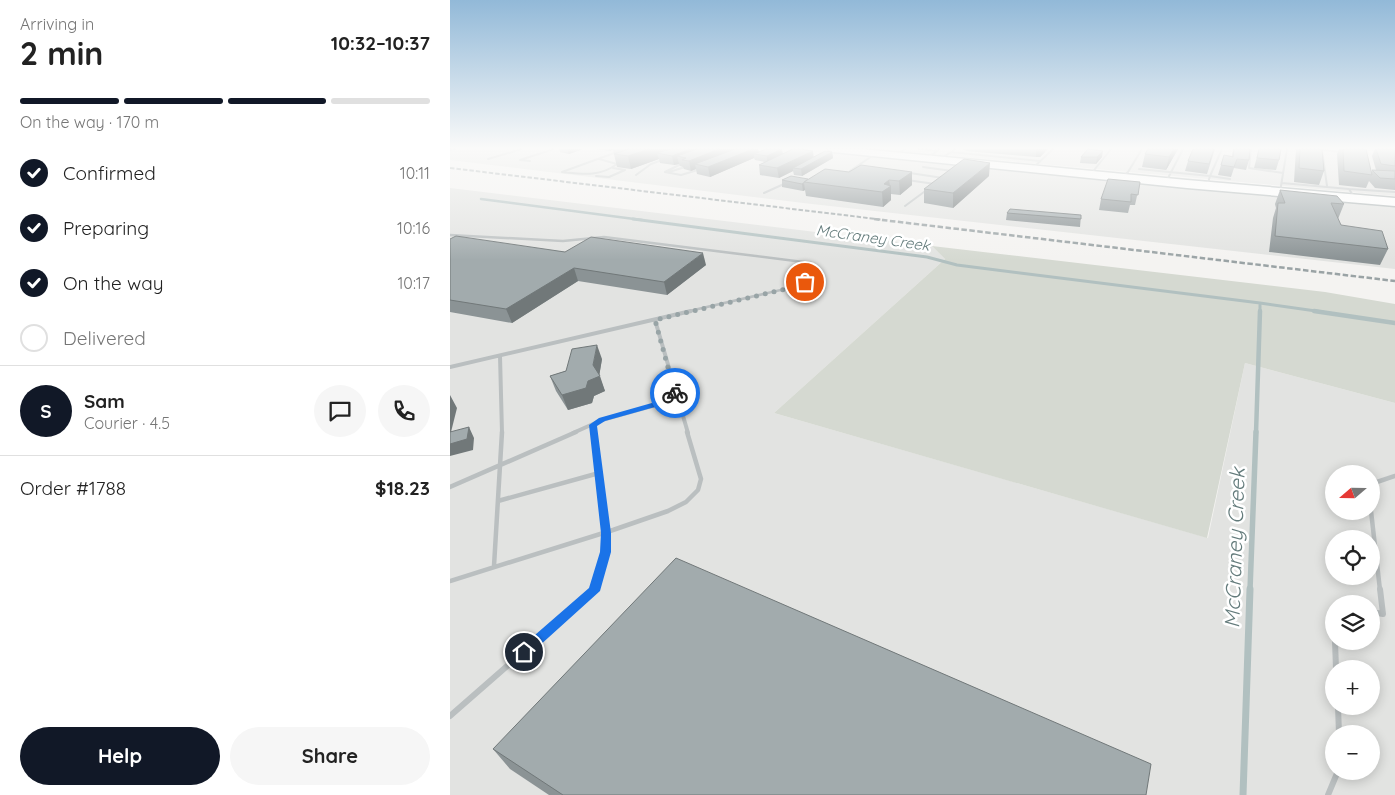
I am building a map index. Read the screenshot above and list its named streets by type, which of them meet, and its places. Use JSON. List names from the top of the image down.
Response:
{
  "water": ["McCraney Creek"],
  "north": "left",
  "page": {
    "heading": ["2 min", "Arriving in", "10:32–10:37"],
    "panel": [
      "Sam",
      "Courier · 4.5",
      "Order #1788",
      "$18.23"
    ],
    "bar": "On the way · 170 m",
    "list": [
      ["Confirmed", "10:11"],
      ["Preparing", "10:16"],
      ["On the way", "10:17"],
      "Delivered"
    ],
    "round": "S",
    "map_buttons": ["+", "−"],
    "buttons": ["Help", "Share"]
  }
}
